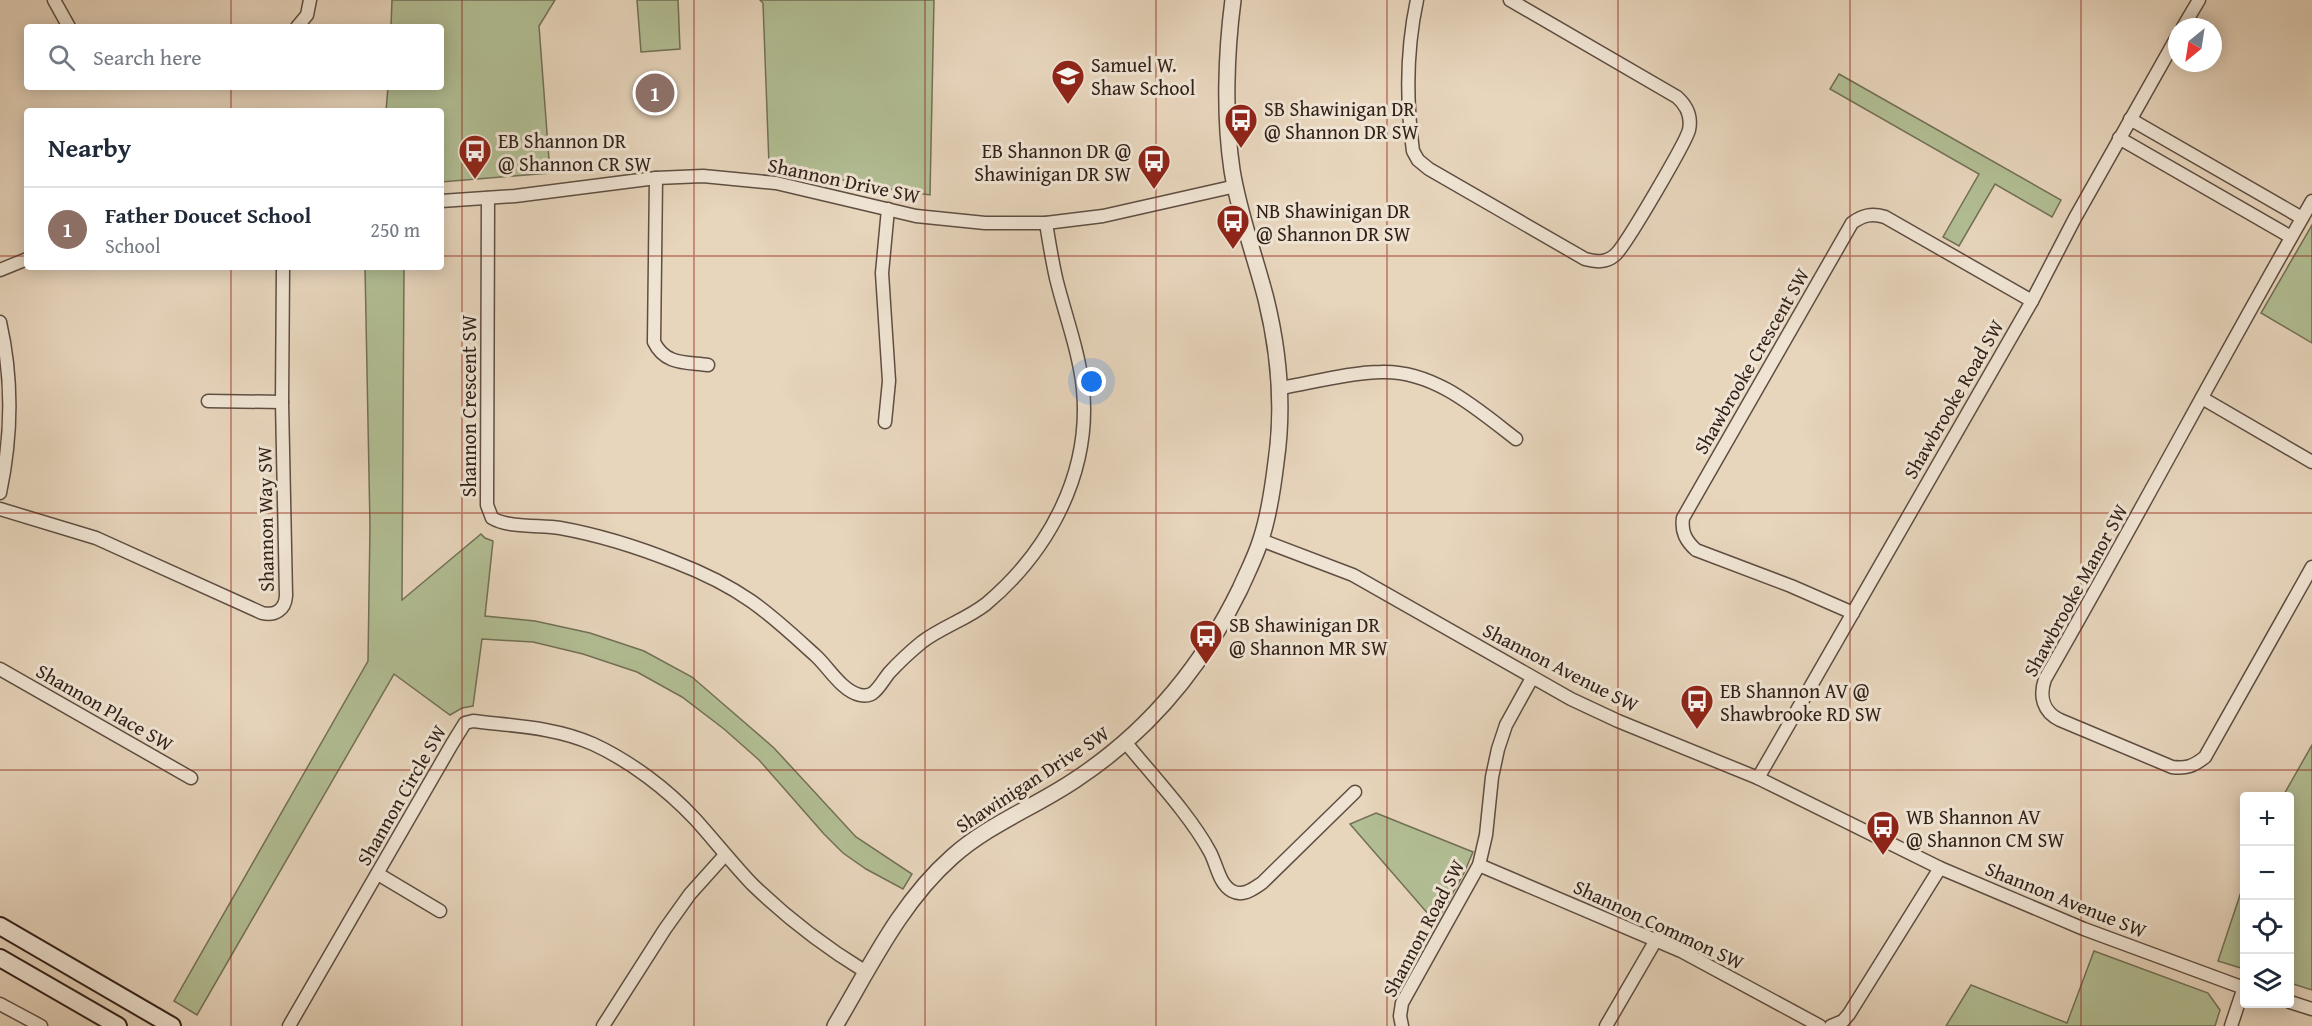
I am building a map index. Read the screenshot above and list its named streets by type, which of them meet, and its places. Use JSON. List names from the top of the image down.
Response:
{
  "streets": {
    "street": [
      "Shannon Drive SW",
      "Shawbrooke Crescent SW",
      "Shawbrooke Road SW",
      "Shannon Crescent SW",
      "Shannon Way SW",
      "Shawbrooke Manor SW",
      "Shannon Avenue SW",
      "Shannon Place SW",
      "Shawinigan Drive SW",
      "Shannon Circle SW",
      "Shannon Common SW",
      "Shannon Road SW"
    ]
  },
  "crossings": [
    ["Shannon Drive SW", "Shannon Crescent SW"],
    ["Shannon Drive SW", "Shawinigan Drive SW"],
    ["Shawbrooke Crescent SW", "Shawbrooke Road SW"],
    ["Shawbrooke Road SW", "Shannon Avenue SW"],
    ["Shannon Avenue SW", "Shawinigan Drive SW"],
    ["Shannon Avenue SW", "Shannon Road SW"],
    ["Shawinigan Drive SW", "Shannon Circle SW"],
    ["Shannon Common SW", "Shannon Road SW"]
  ],
  "places": {
    "school or university": ["Samuel W. Shaw School"],
    "bus stop": [
      "SB Shawinigan DR @ Shannon DR SW",
      "EB Shannon DR @ Shannon CR SW",
      "EB Shannon DR @ Shawinigan DR SW",
      "NB Shawinigan DR @ Shannon DR SW",
      "SB Shawinigan DR @ Shannon MR SW",
      "EB Shannon AV @ Shawbrooke RD SW",
      "WB Shannon AV @ Shannon CM SW"
    ]
  },
  "north": "bottom left",
  "page": {
    "search": "Search here",
    "pins": "1",
    "heading": "Nearby",
    "list": [
      {
        "mark": "1",
        "name": "Father Doucet School",
        "note": "School",
        "value": "250 m"
      }
    ],
    "map_buttons": ["+", "−"]
  }
}
